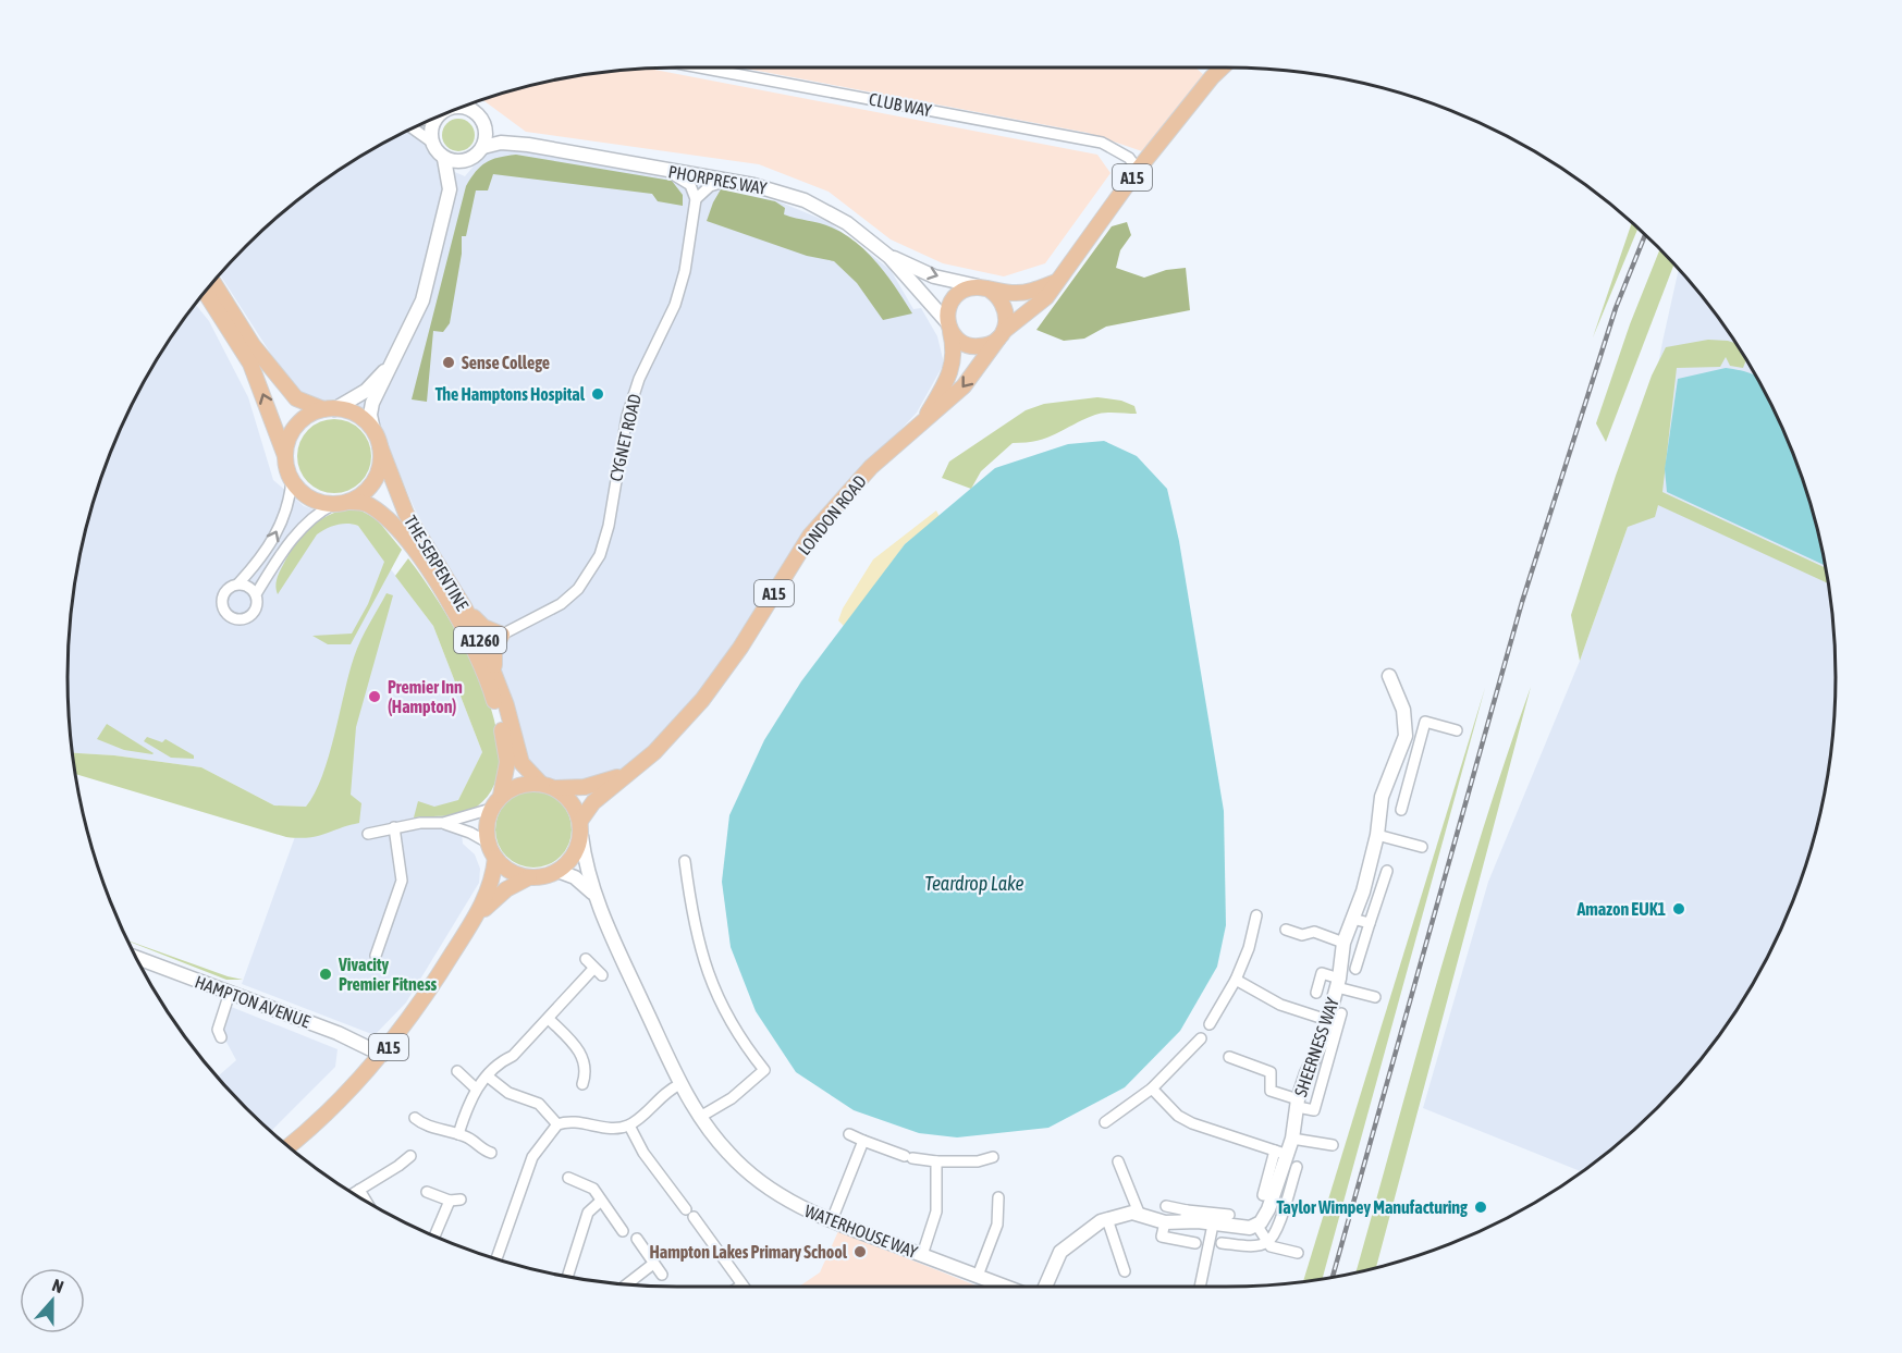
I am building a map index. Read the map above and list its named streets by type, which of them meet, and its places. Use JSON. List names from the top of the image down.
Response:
{
  "streets": {
    "main road": [
      "A15",
      "LONDON ROAD",
      "THE SERPENTINE",
      "A1260"
    ],
    "street": [
      "CLUB WAY",
      "PHORPRES WAY",
      "CYGNET ROAD",
      "HAMPTON AVENUE",
      "SHEERNESS WAY",
      "WATERHOUSE WAY"
    ]
  },
  "crossings": [
    ["CLUB WAY", "LONDON ROAD"],
    ["A15", "PHORPRES WAY"],
    ["A15", "LONDON ROAD"],
    ["A15", "THE SERPENTINE"],
    ["A15", "HAMPTON AVENUE"],
    ["A15", "WATERHOUSE WAY"],
    ["PHORPRES WAY", "LONDON ROAD"],
    ["LONDON ROAD", "THE SERPENTINE"],
    ["LONDON ROAD", "WATERHOUSE WAY"],
    ["THE SERPENTINE", "WATERHOUSE WAY"]
  ],
  "water": ["Teardrop Lake"],
  "places": [
    "Sense College",
    "The Hamptons Hospital",
    "Premier Inn (Hampton)",
    "Amazon EUK1",
    "Vivacity Premier Fitness",
    "Taylor Wimpey Manufacturing",
    "Hampton Lakes Primary School"
  ],
  "north": "top"
}
